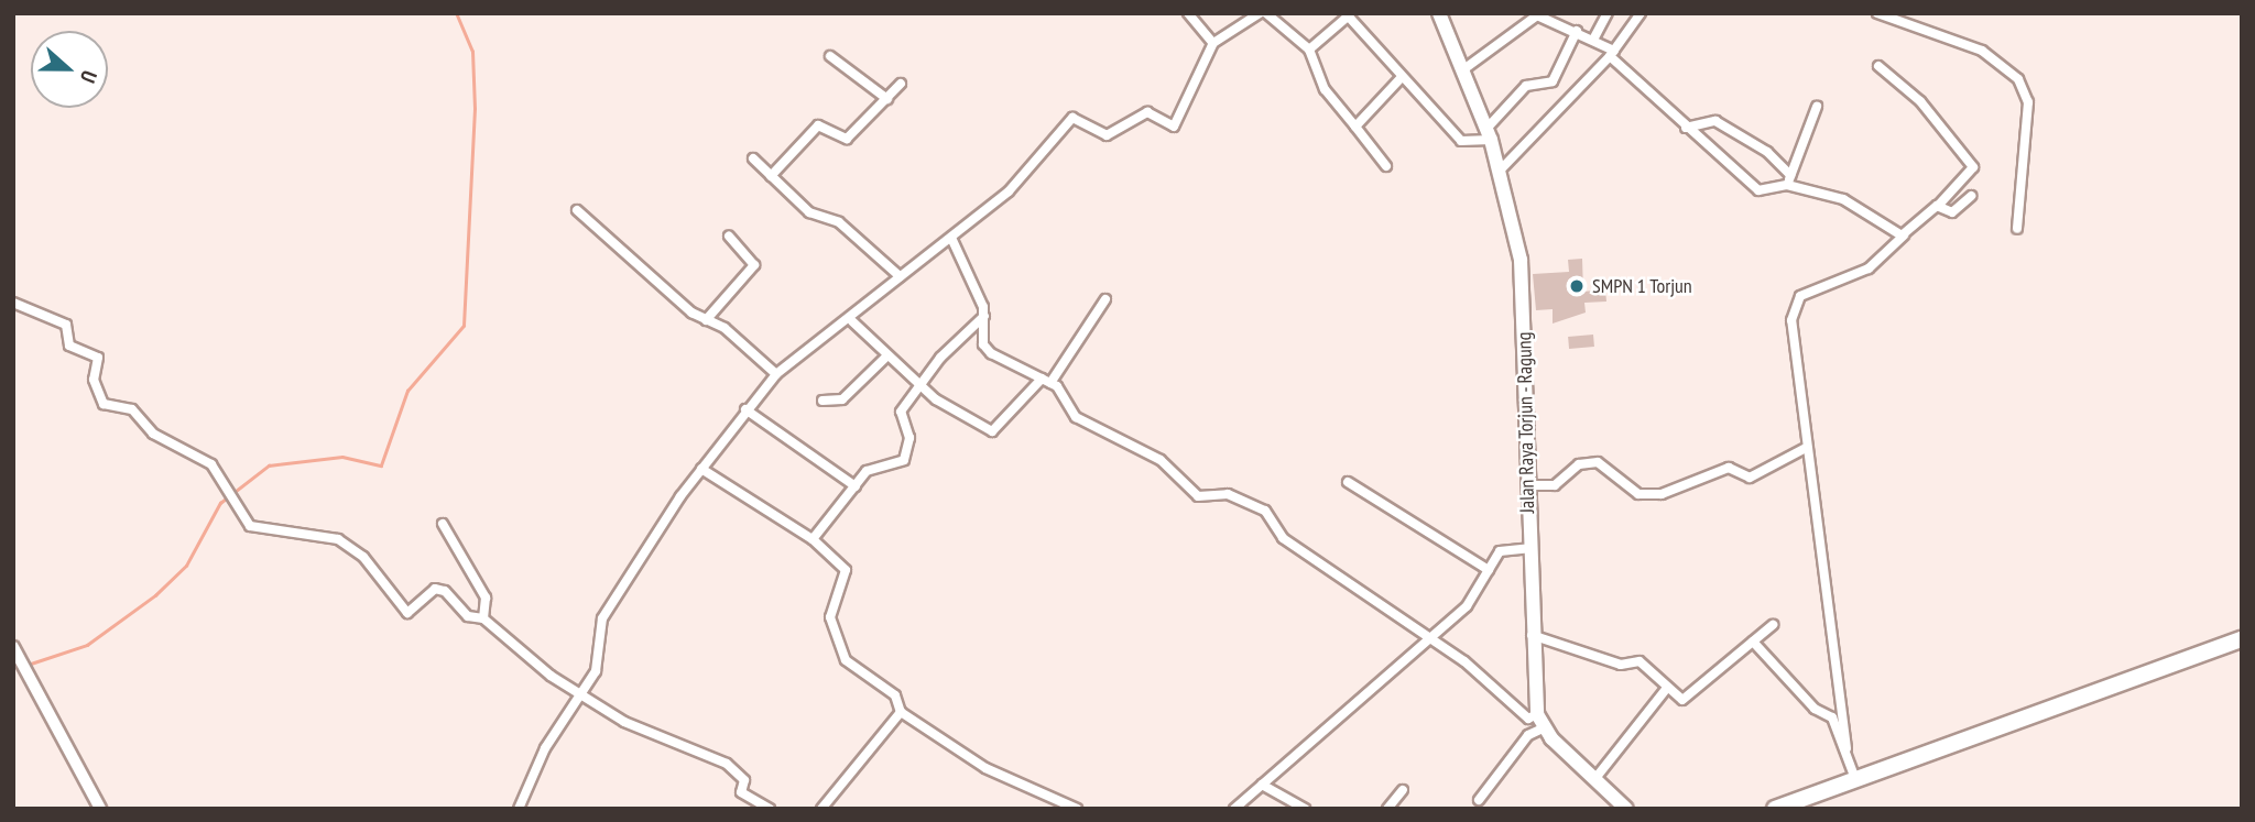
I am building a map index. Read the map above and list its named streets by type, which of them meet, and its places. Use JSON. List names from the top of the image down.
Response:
{
  "streets": {
    "main road": ["Jalan Raya Torjun - Ragung"]
  },
  "places": ["SMPN 1 Torjun"],
  "north": "right"
}
